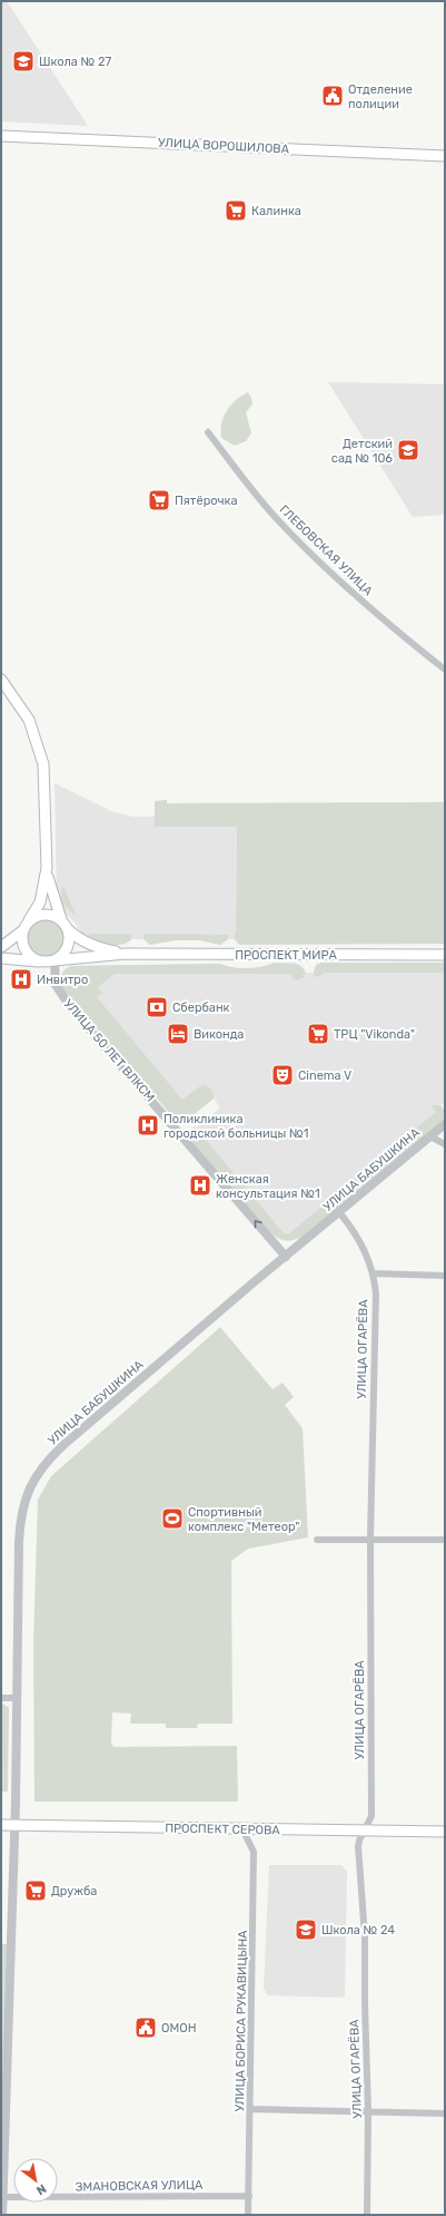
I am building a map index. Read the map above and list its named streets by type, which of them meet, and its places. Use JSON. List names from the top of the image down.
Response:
{
  "streets": {
    "main road": ["УЛИЦА ВОРОШИЛОВА", "ПРОСПЕКТ МИРА", "ПРОСПЕКТ СЕРОВА"],
    "street": [
      "ГЛЕБОВСКАЯ УЛИЦА",
      "УЛИЦА 50 ЛЕТ ВЛКСМ",
      "УЛИЦА БАБУШКИНА",
      "УЛИЦА ОГАРЁВА",
      "УЛИЦА БОРИСА РУКАВИЦЫНА",
      "ЗМАНОВСКАЯ УЛИЦА"
    ]
  },
  "crossings": [
    ["ПРОСПЕКТ МИРА", "УЛИЦА 50 ЛЕТ ВЛКСМ"],
    ["УЛИЦА 50 ЛЕТ ВЛКСМ", "УЛИЦА БАБУШКИНА"],
    ["УЛИЦА БАБУШКИНА", "УЛИЦА ОГАРЁВА"],
    ["УЛИЦА БАБУШКИНА", "ПРОСПЕКТ СЕРОВА"],
    ["УЛИЦА БАБУШКИНА", "ЗМАНОВСКАЯ УЛИЦА"],
    ["УЛИЦА ОГАРЁВА", "ПРОСПЕКТ СЕРОВА"],
    ["ПРОСПЕКТ СЕРОВА", "УЛИЦА БОРИСА РУКАВИЦЫНА"],
    ["УЛИЦА БОРИСА РУКАВИЦЫНА", "ЗМАНОВСКАЯ УЛИЦА"]
  ],
  "one_way": ["УЛИЦА 50 ЛЕТ ВЛКСМ"],
  "places": {
    "school or university": ["Школа № 27", "Детский сад № 106", "Школа № 24"],
    "public building": ["Отделение полиции", "ОМОН"],
    "supermarket": [
      "Калинка",
      "Пятёрочка",
      "ТРЦ \"Vikonda\"",
      "Дружба"
    ],
    "hospital": ["Инвитро", "Поликлиника городской больницы №1", "Женская консультация №1"],
    "bank": ["Сбербанк"],
    "hotel": ["Виконда"],
    "theatre": ["Cinema V"],
    "sports": ["Спортивный комплекс \"Метеор\""]
  },
  "north": "bottom right"
}
